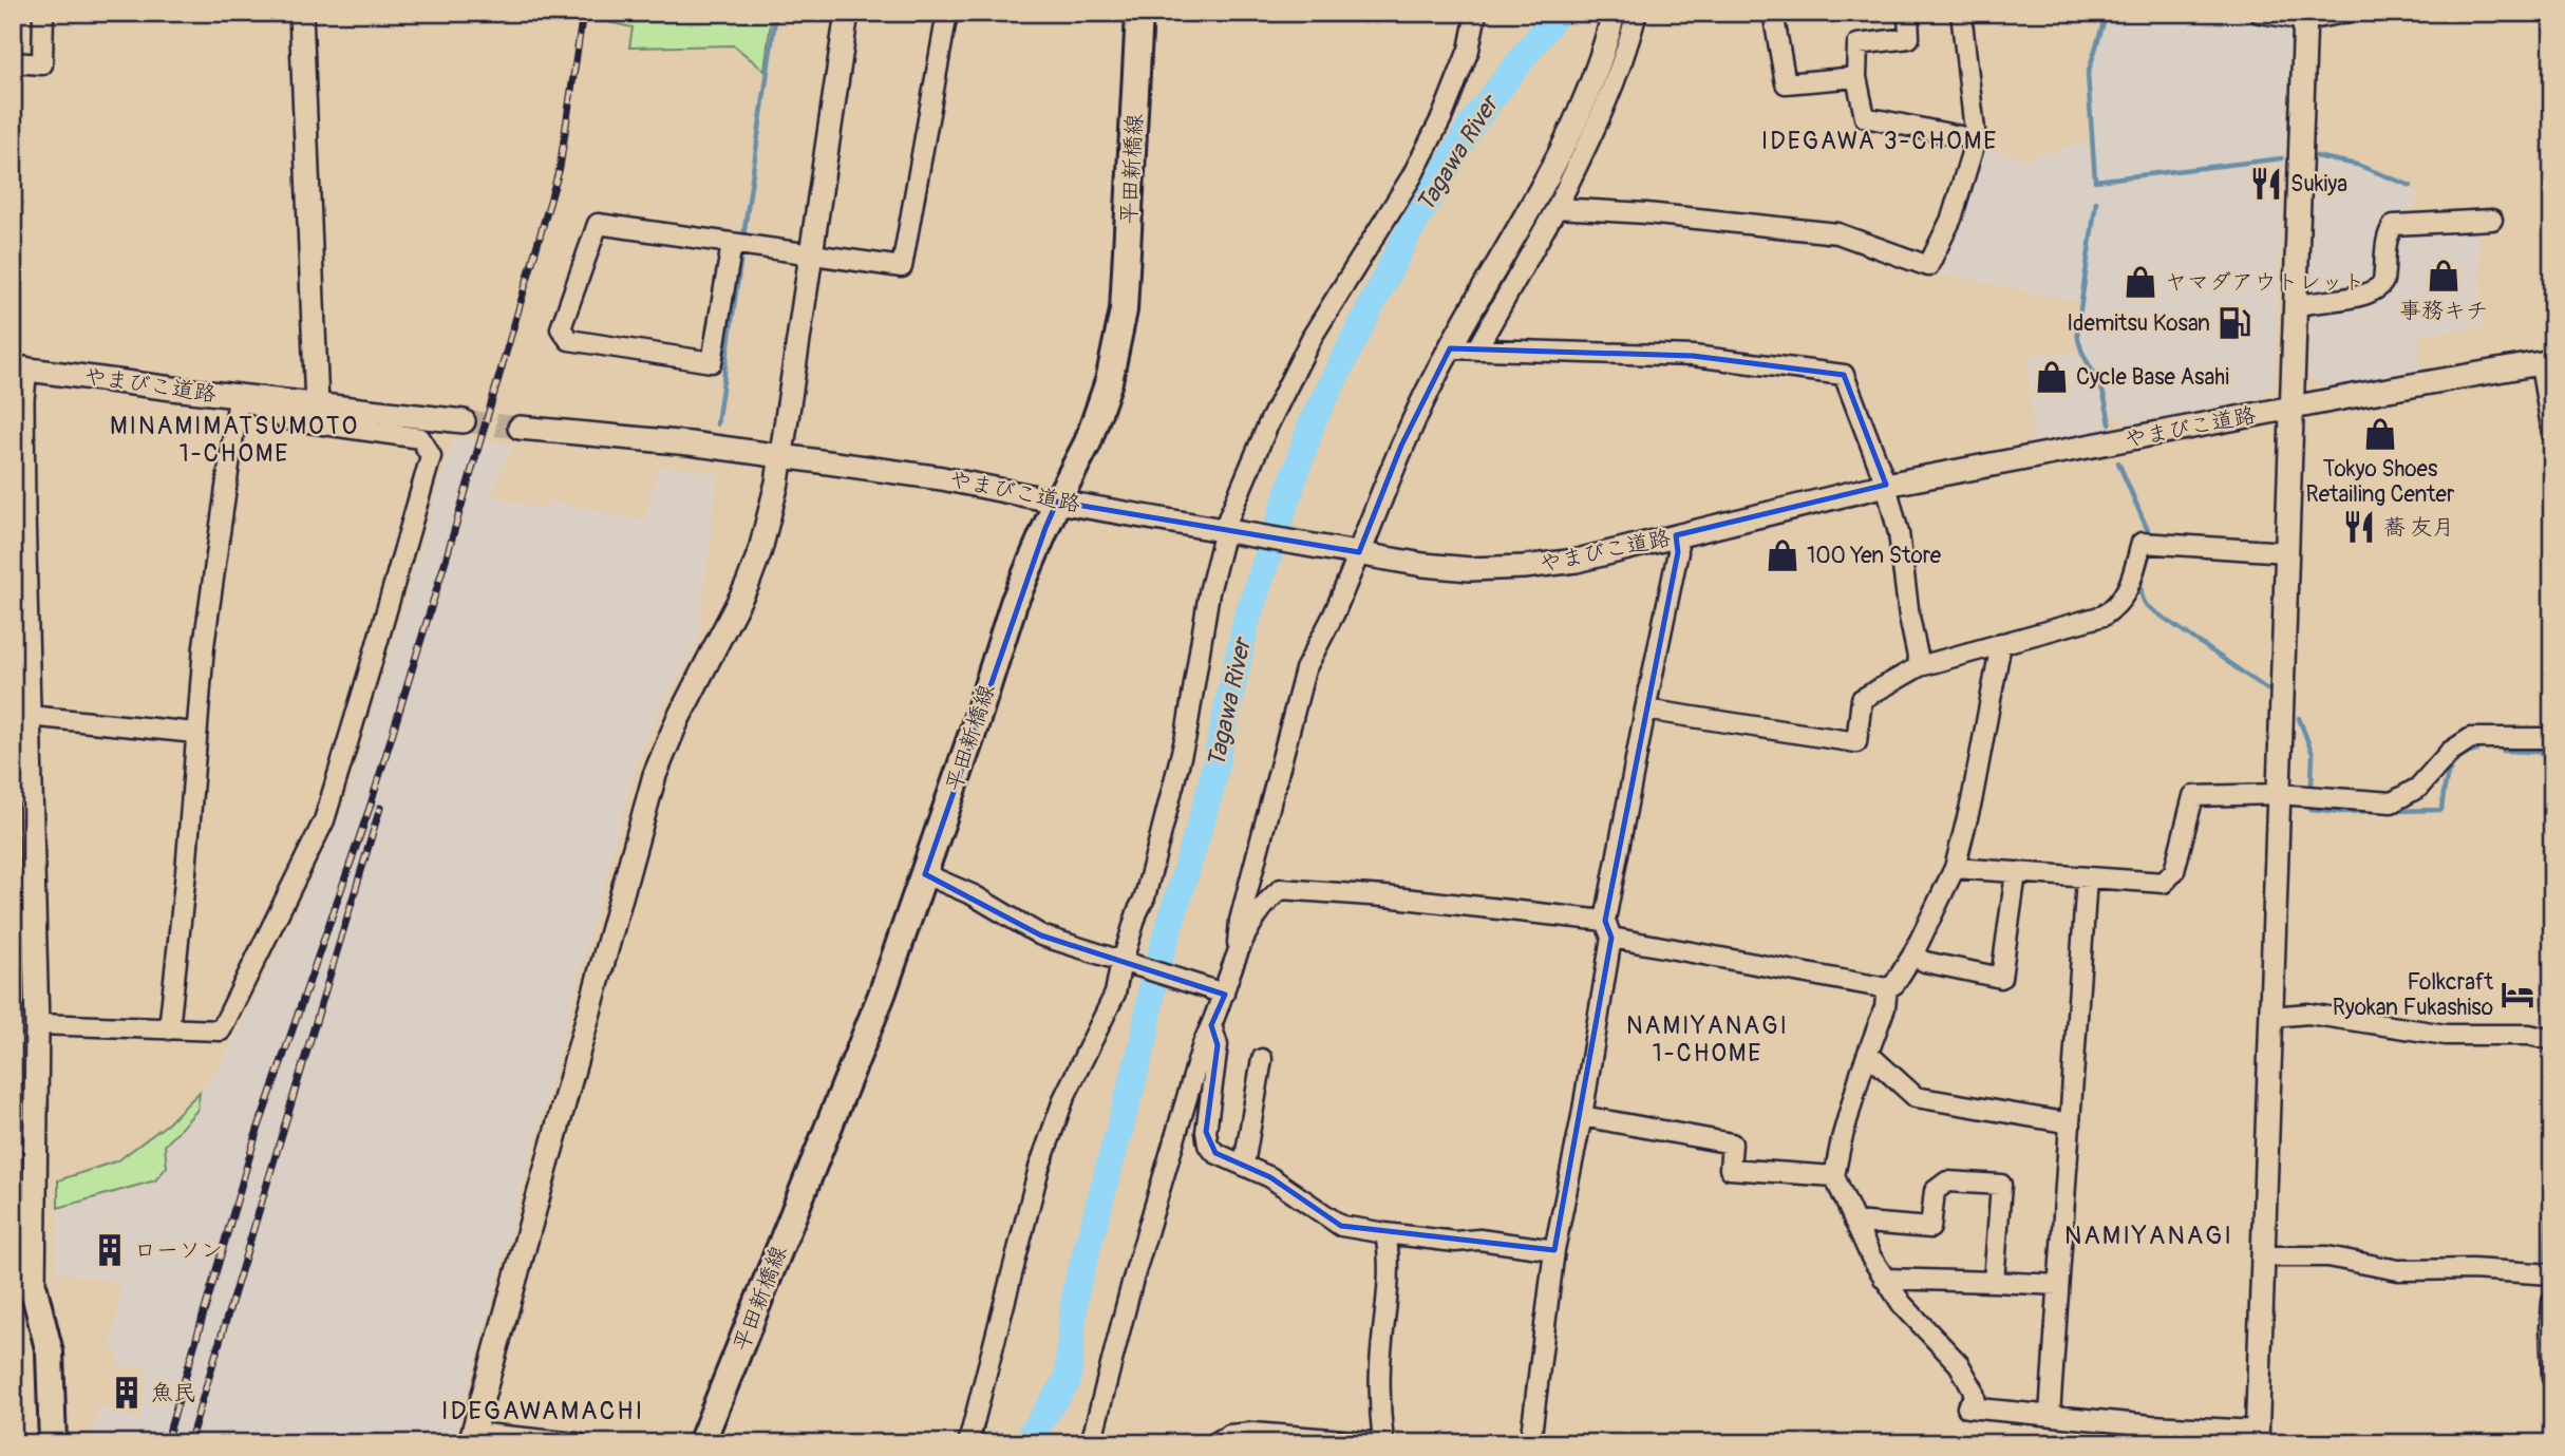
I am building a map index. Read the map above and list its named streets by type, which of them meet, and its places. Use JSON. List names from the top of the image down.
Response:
{
  "streets": {
    "main road": ["平田新橋線"],
    "street": ["やまびこ道路"]
  },
  "crossings": [
    ["平田新橋線", "やまびこ道路"]
  ],
  "districts": [
    "IDEGAWA 3-CHOME",
    "MINAMIMATSUMOTO 1-CHOME",
    "NAMIYANAGI 1-CHOME",
    "NAMIYANAGI",
    "IDEGAWAMACHI"
  ],
  "water": ["Tagawa River"],
  "places": {
    "restaurant": ["Sukiya", "蕎 友月"],
    "shop": [
      "事務キチ",
      "ヤマダアウトレット",
      "Cycle Base Asahi",
      "Tokyo Shoes Retailing Center",
      "100 Yen Store"
    ],
    "fuel station": ["Idemitsu Kosan"],
    "hotel": ["Folkcraft Ryokan Fukashiso"],
    "building": ["ローソン", "魚民"]
  }
}
